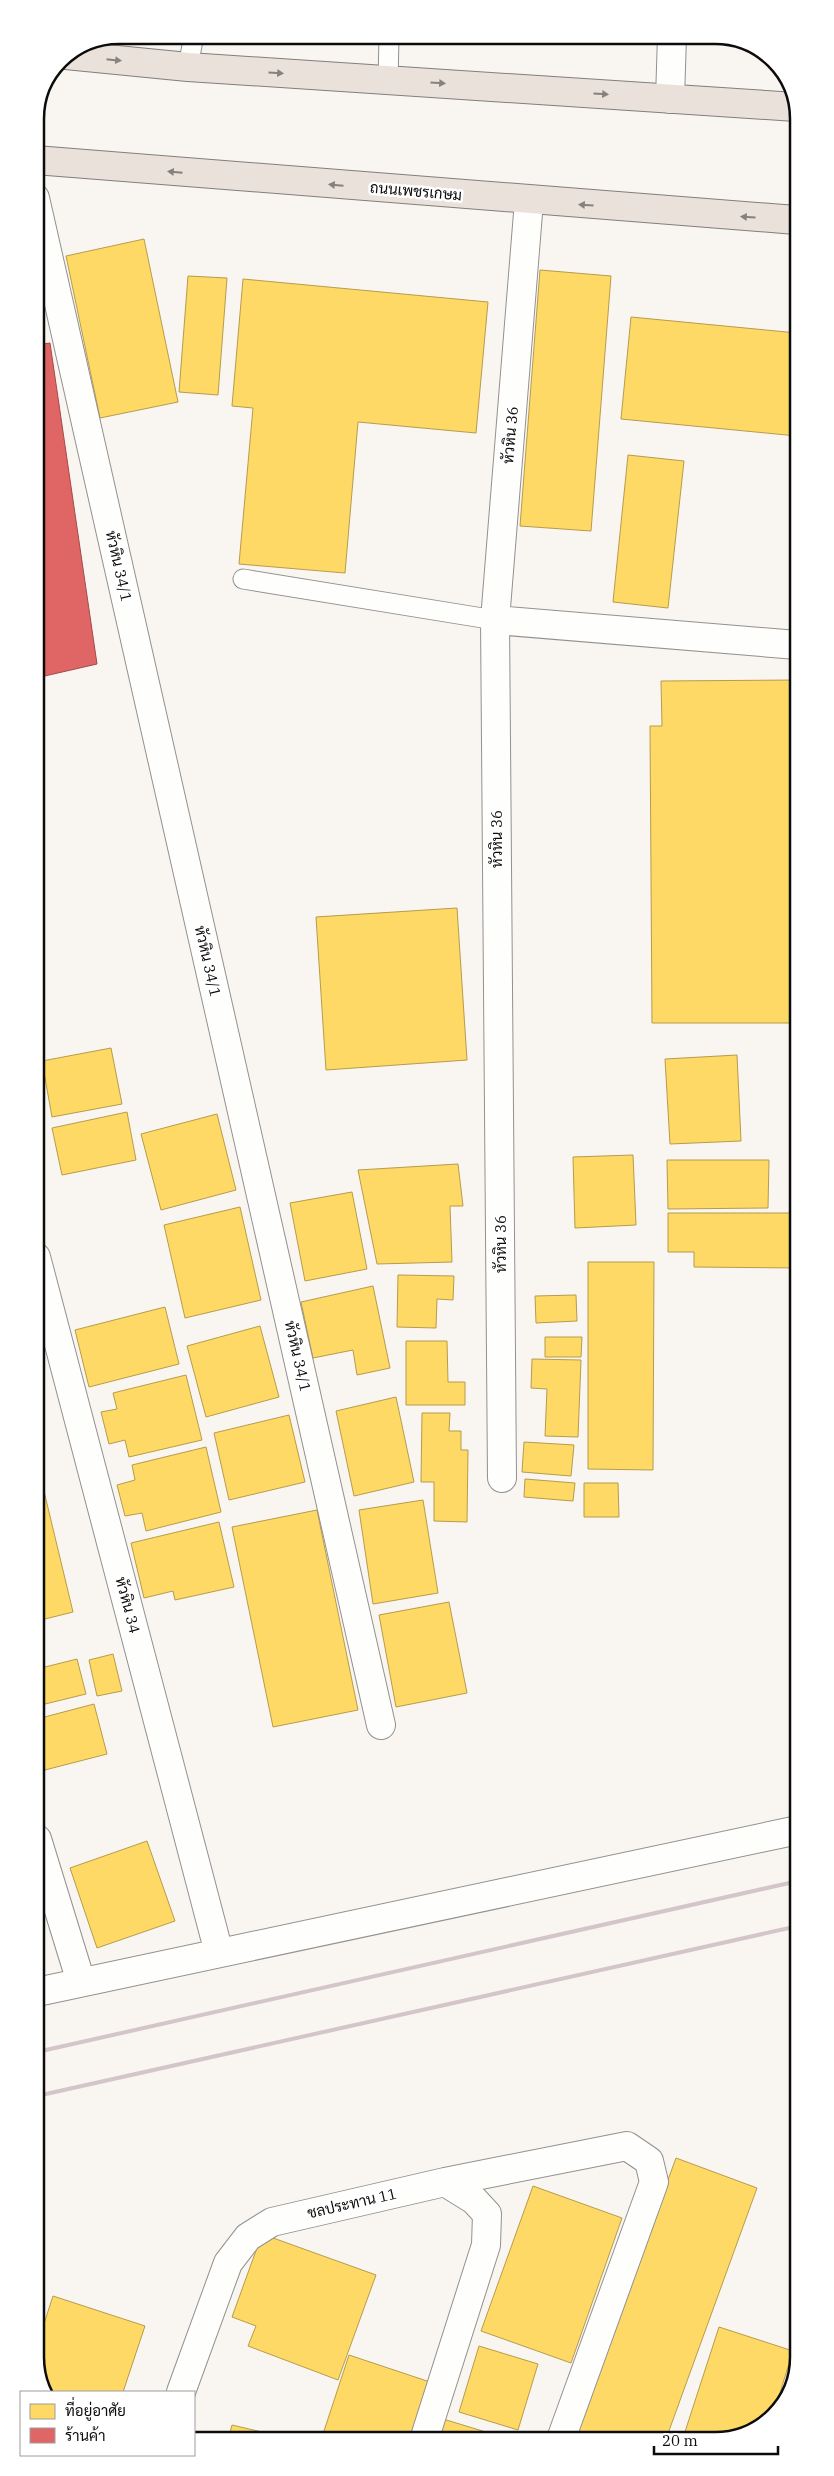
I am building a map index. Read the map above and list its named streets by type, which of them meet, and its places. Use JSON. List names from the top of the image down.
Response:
{
  "streets": {
    "main road": ["ถนนเพชรเกษม"],
    "street": [
      "หัวหิน 36",
      "หัวหิน 34/1",
      "หัวหิน 34",
      "ชลประทาน 11"
    ]
  },
  "crossings": [
    ["ถนนเพชรเกษม", "หัวหิน 36"]
  ],
  "legend": ["ที่อยู่อาศัย", "ร้านค้า"],
  "scale_bar": "20 m"
}
